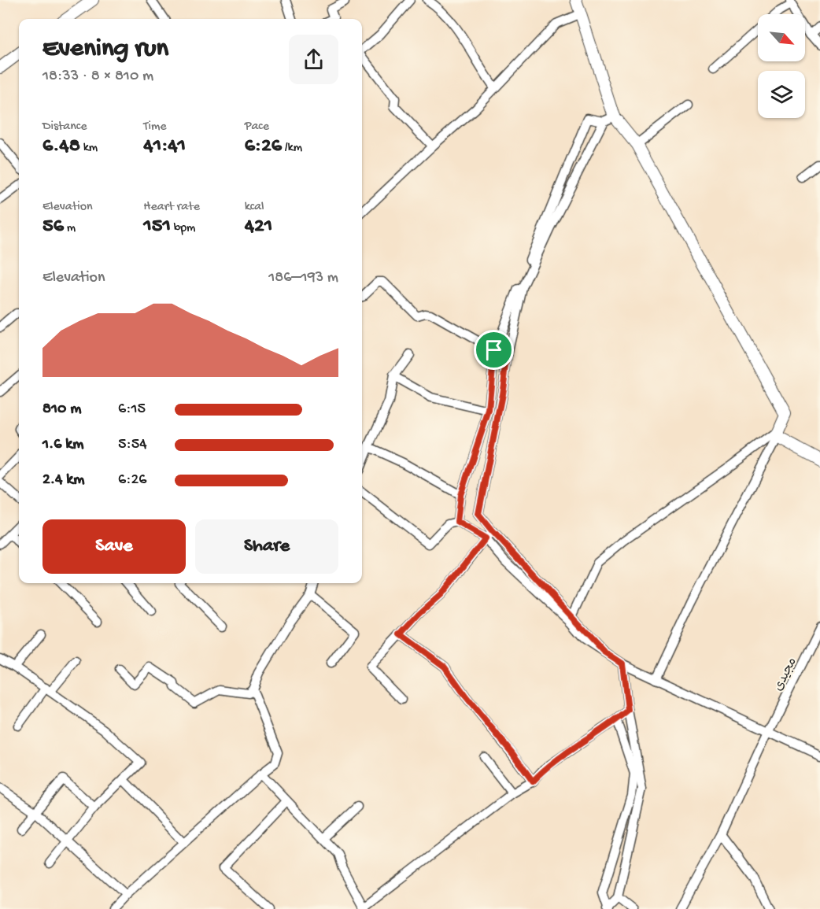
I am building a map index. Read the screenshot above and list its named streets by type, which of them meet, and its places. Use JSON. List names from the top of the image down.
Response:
{
  "streets": {
    "street": ["مجیدی"]
  },
  "north": "bottom right",
  "page": {
    "heading": ["Evening run", "18:33 · 8 × 810 m"],
    "stats": [
      ["Distance", "6.48 km"],
      ["Time", "41:41"],
      ["Pace", "6:26 /km"],
      ["Elevation", "56 m"],
      ["Heart rate", "151 bpm"],
      ["kcal", "421"]
    ],
    "chart": ["Elevation", "186–193 m"],
    "list": [
      {
        "name": "810 m",
        "note": "6:15"
      },
      {
        "name": "1.6 km",
        "note": "5:54"
      },
      {
        "name": "2.4 km",
        "note": "6:26"
      }
    ],
    "buttons": ["Save", "Share"]
  }
}
